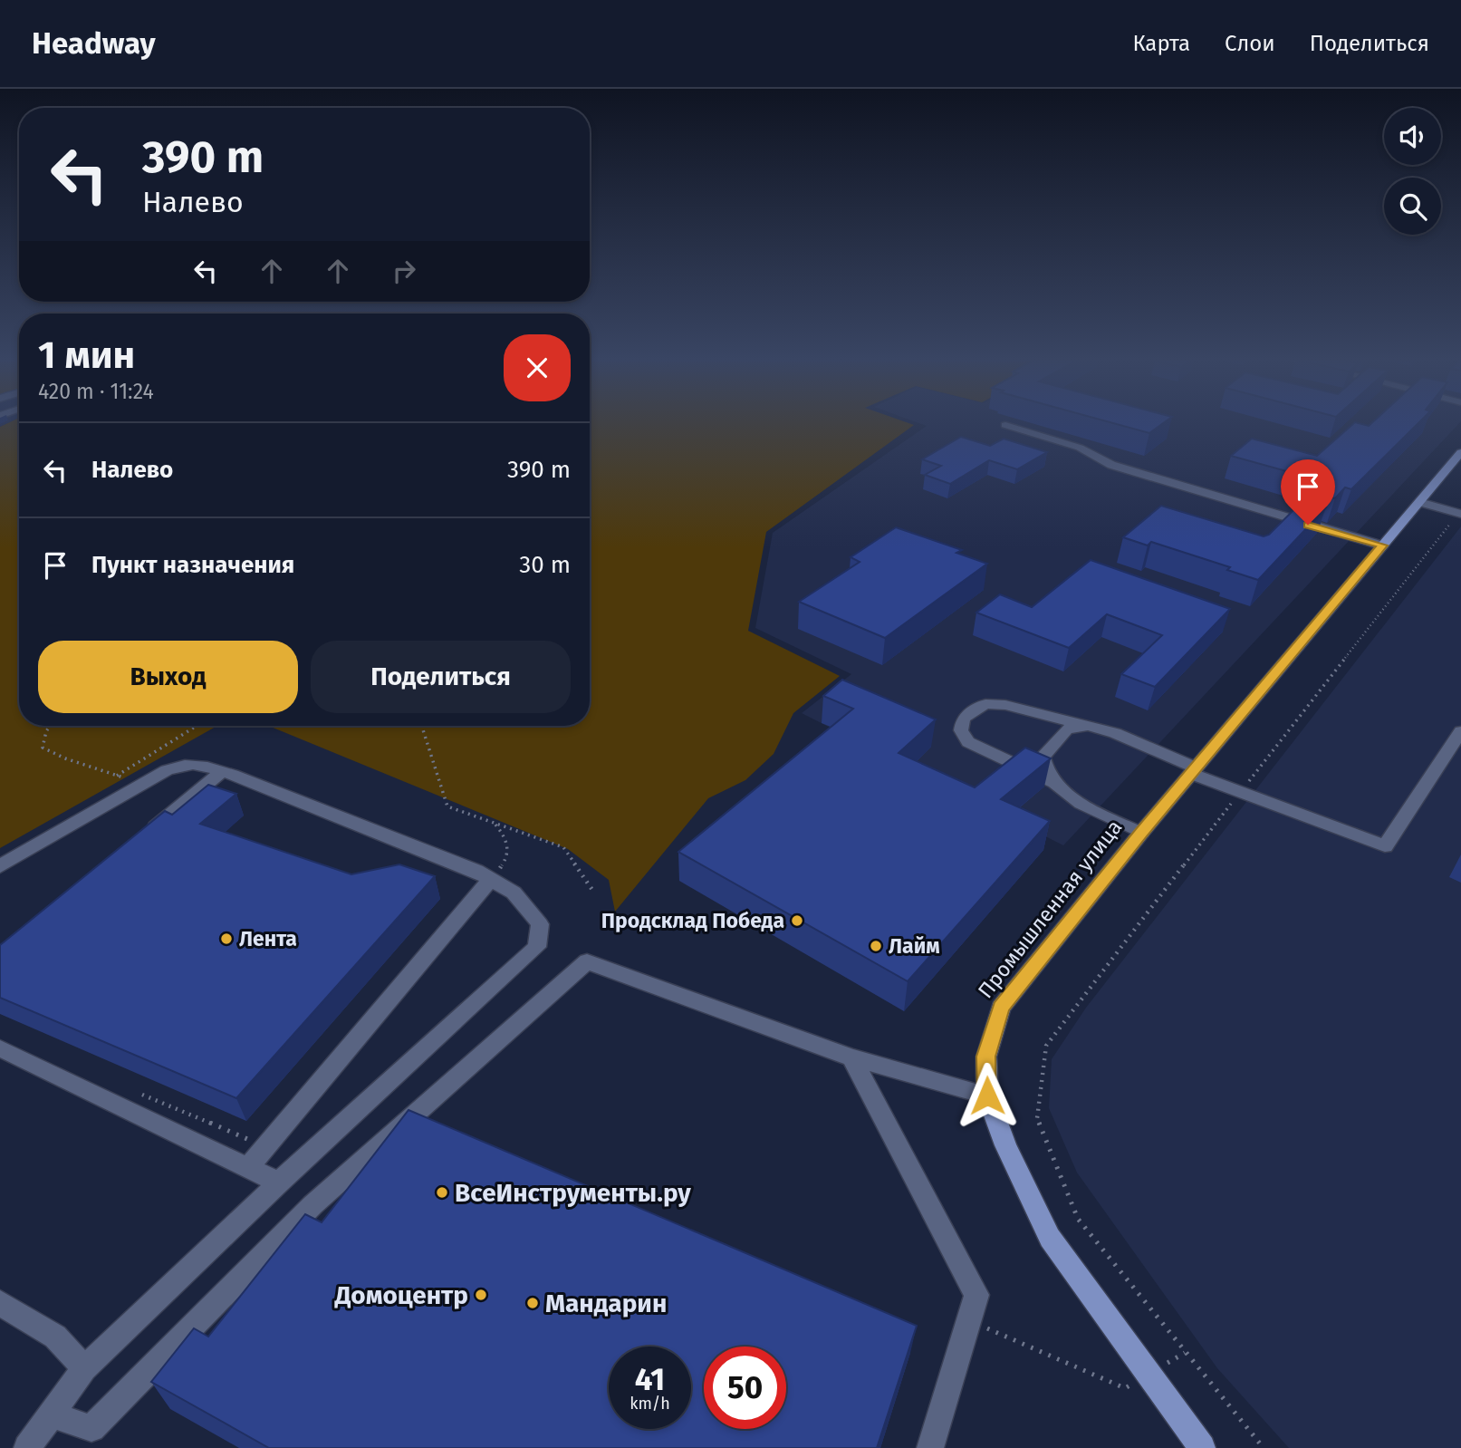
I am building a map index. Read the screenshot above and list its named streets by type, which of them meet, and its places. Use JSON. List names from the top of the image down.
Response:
{
  "streets": {
    "main road": ["Промышленная улица"]
  },
  "places": [
    "Продсклад Победа",
    "Лента",
    "Лайм",
    "ВсеИнструменты.ру",
    "Домоцентр",
    "Мандарин"
  ],
  "page": {
    "header": "Headway",
    "nav": ["Карта", "Слои", "Поделиться"],
    "turn": ["390 m", "Налево"],
    "heading": ["1 мин", "420 m · 11:24"],
    "list": [
      {
        "name": "Налево",
        "value": "390 m"
      },
      {
        "name": "Пункт назначения",
        "value": "30 m"
      }
    ],
    "buttons": ["Выход", "Поделиться"],
    "speed": "41 km/h",
    "limit": "50"
  }
}
